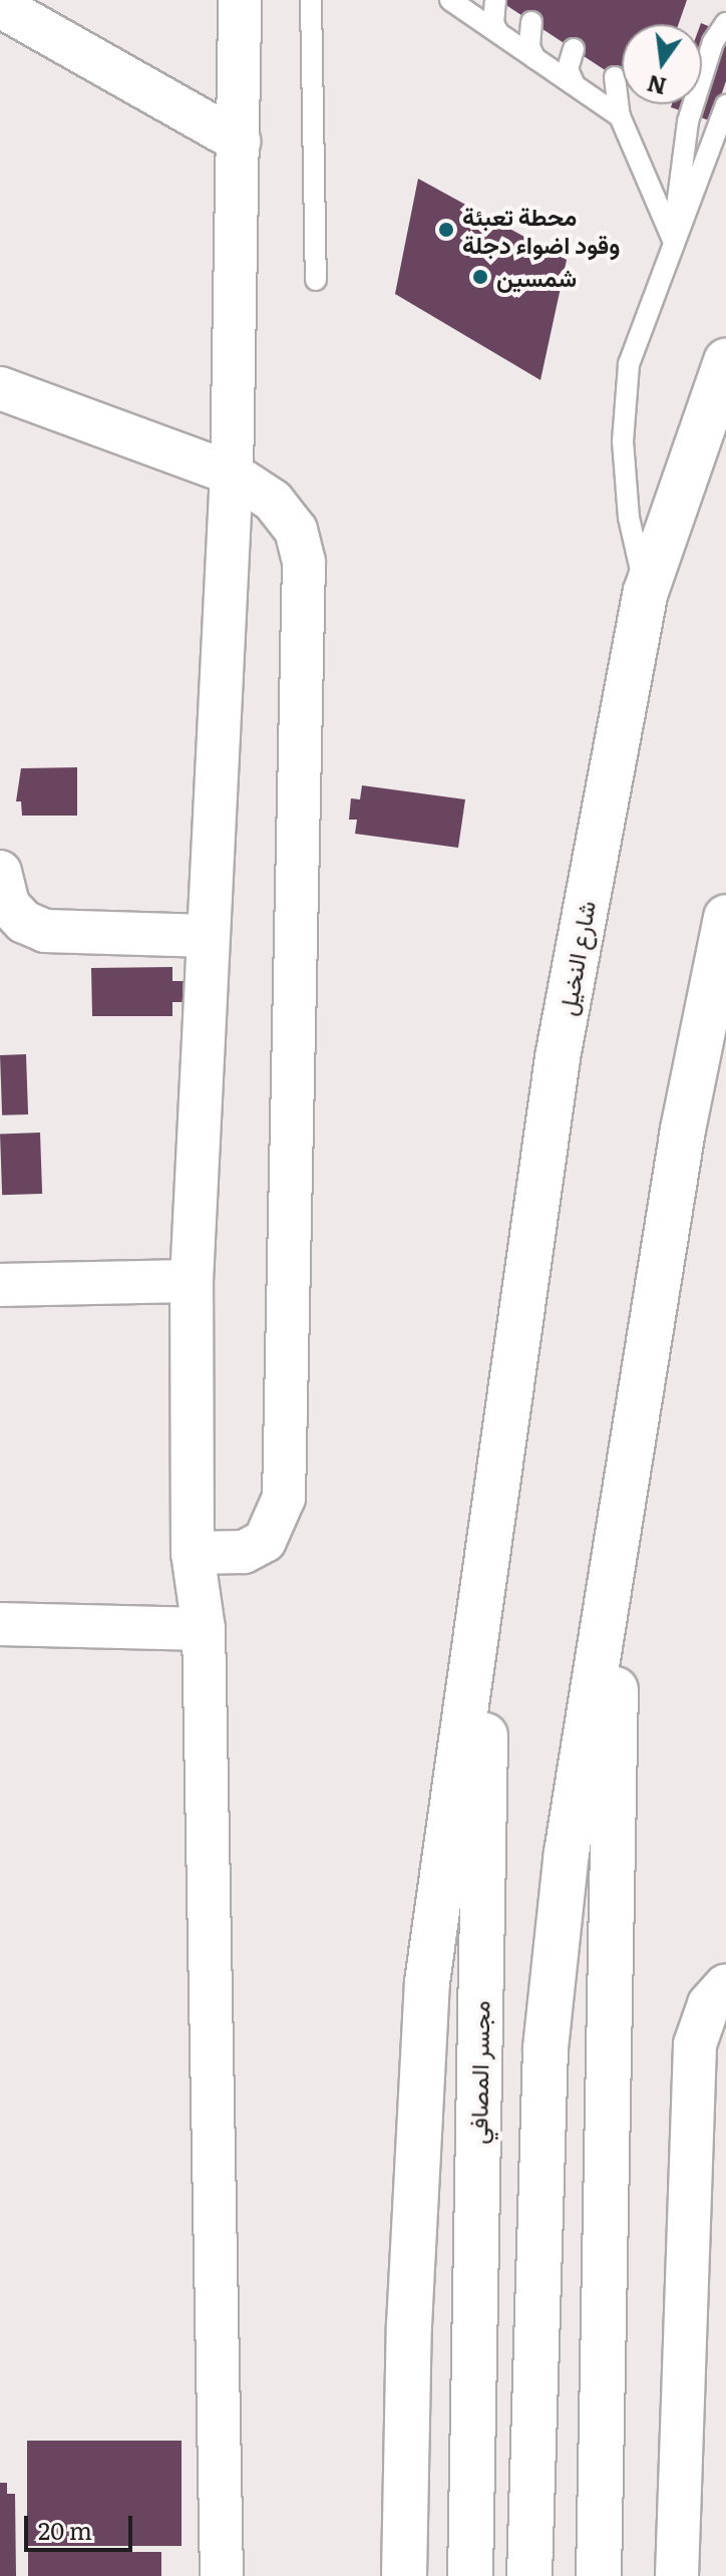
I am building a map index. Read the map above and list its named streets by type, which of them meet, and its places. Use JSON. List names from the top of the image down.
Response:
{
  "streets": {
    "highway": ["شارع النخيل", "مجسر المصافي"]
  },
  "crossings": [
    ["شارع النخيل", "مجسر المصافي"]
  ],
  "places": ["محطة تعبئة وقود اضواء دجلة", "شمسين"],
  "scale_bar": "20 m",
  "north": "bottom"
}
